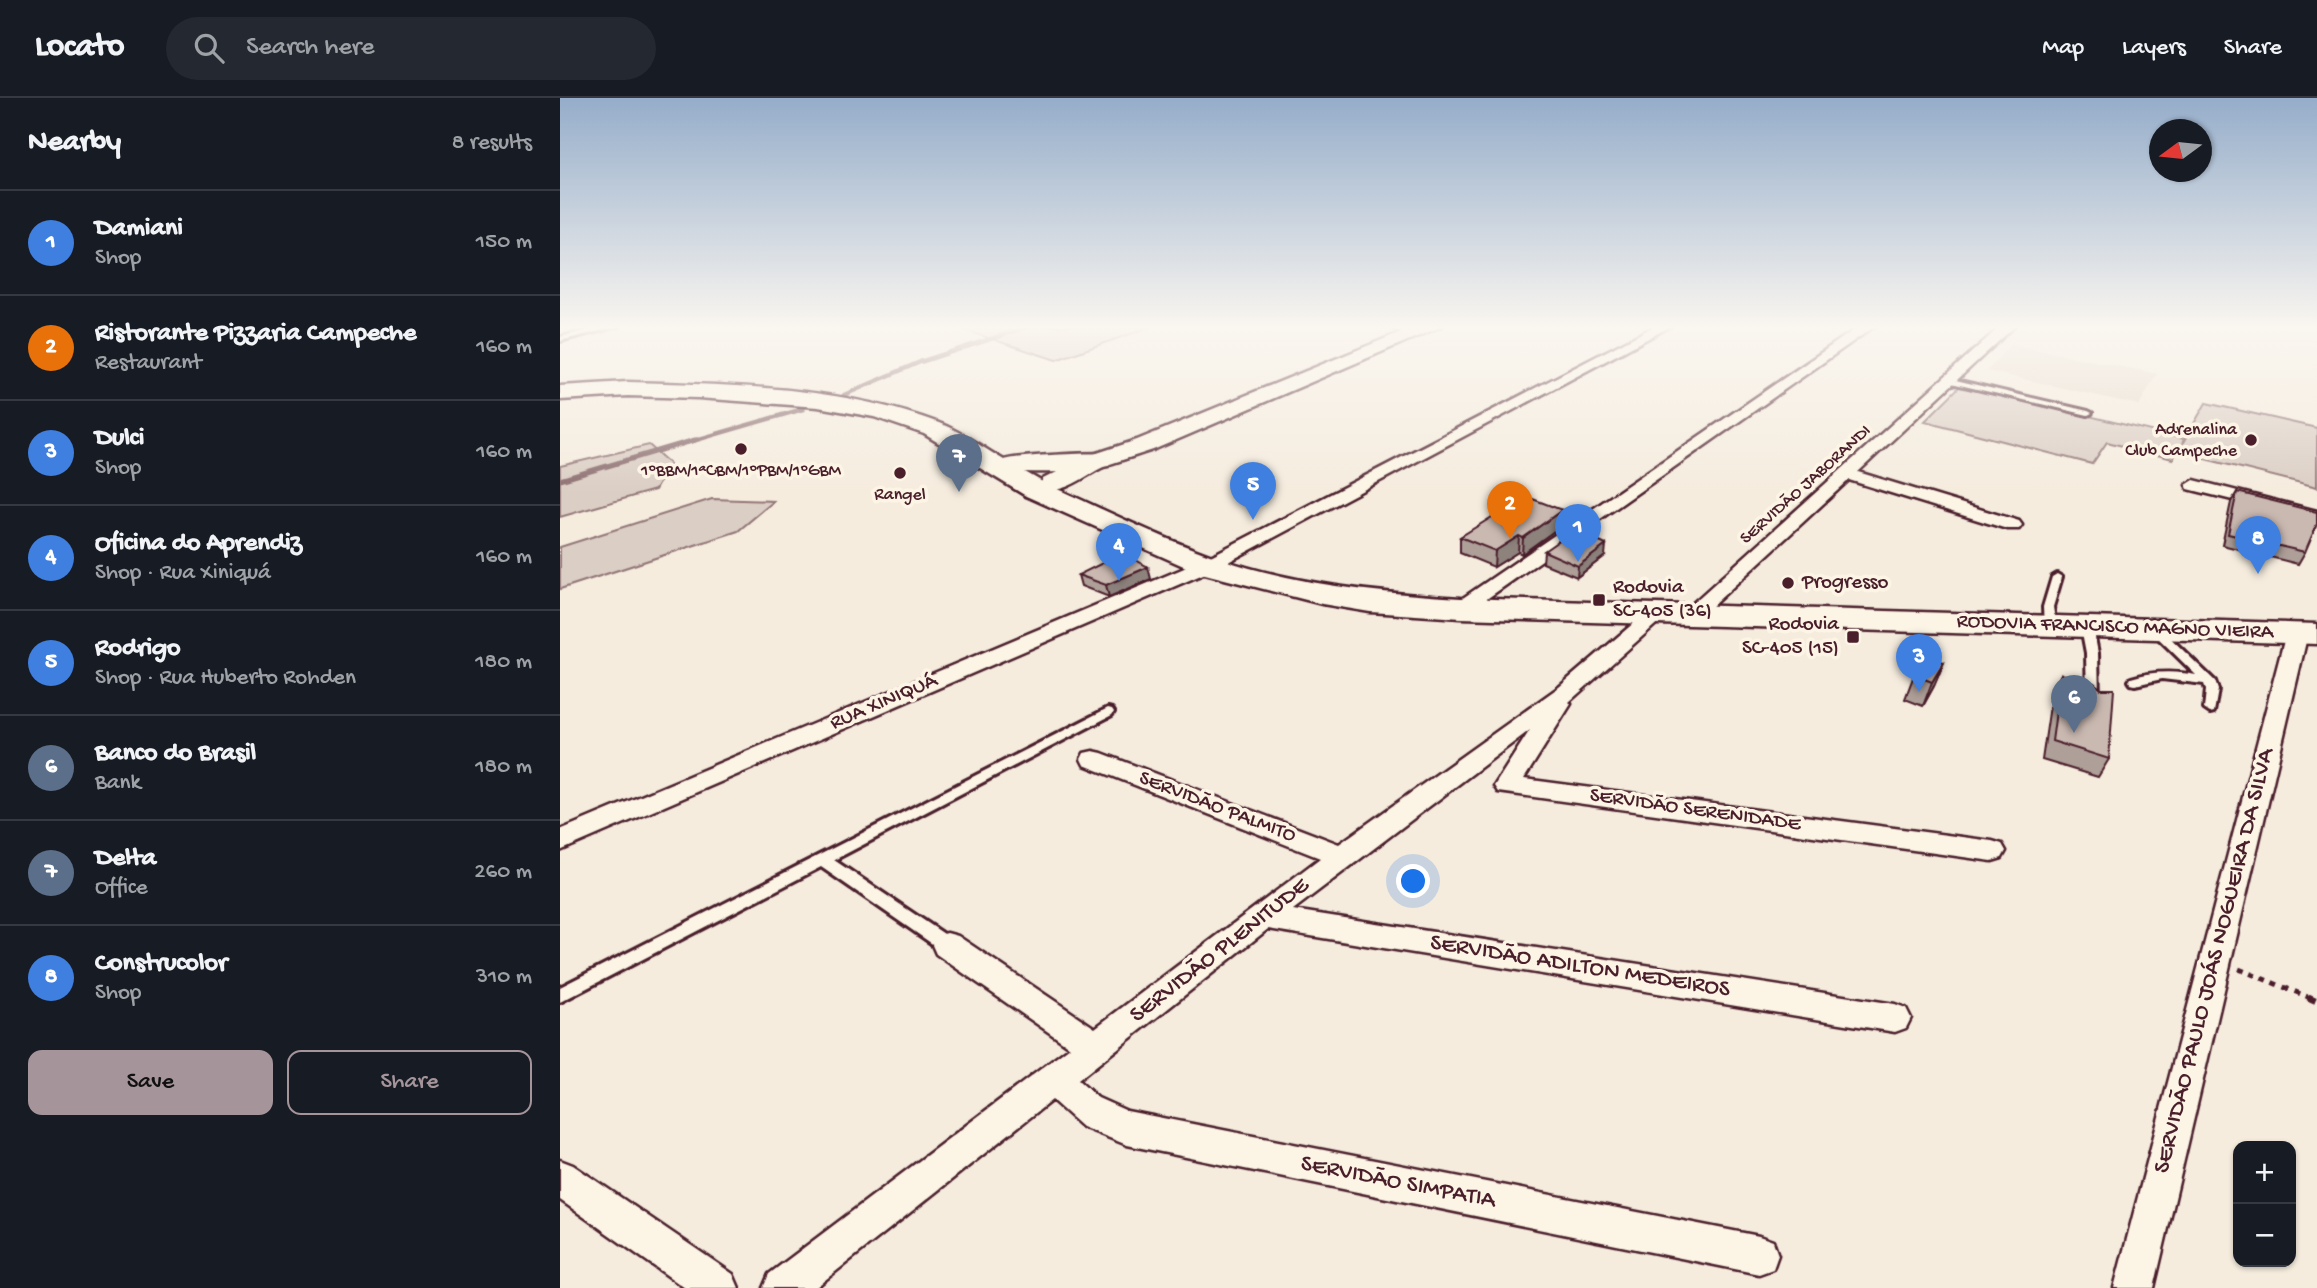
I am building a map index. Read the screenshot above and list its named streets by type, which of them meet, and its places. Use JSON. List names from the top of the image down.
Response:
{
  "streets": {
    "main road": ["RODOVIA FRANCISCO MAGNO VIEIRA"],
    "street": [
      "SERVIDÃO JABORANDI",
      "RUA XINIQUÁ",
      "SERVIDÃO PALMITO",
      "SERVIDÃO SERENIDADE",
      "SERVIDÃO PLENITUDE",
      "SERVIDÃO PAULO JOÁS NOGUEIRA DA SILVA",
      "SERVIDÃO ADILTON MEDEIROS",
      "SERVIDÃO SIMPATIA"
    ]
  },
  "crossings": [
    ["SERVIDÃO JABORANDI", "RODOVIA FRANCISCO MAGNO VIEIRA"],
    ["RODOVIA FRANCISCO MAGNO VIEIRA", "RUA XINIQUÁ"],
    ["RODOVIA FRANCISCO MAGNO VIEIRA", "SERVIDÃO PLENITUDE"],
    ["RODOVIA FRANCISCO MAGNO VIEIRA", "SERVIDÃO PAULO JOÁS NOGUEIRA DA SILVA"],
    ["SERVIDÃO PALMITO", "SERVIDÃO PLENITUDE"],
    ["SERVIDÃO SERENIDADE", "SERVIDÃO PLENITUDE"],
    ["SERVIDÃO PLENITUDE", "SERVIDÃO ADILTON MEDEIROS"],
    ["SERVIDÃO PLENITUDE", "SERVIDÃO SIMPATIA"]
  ],
  "places": {
    "other": [
      "Adrenalina Club Campeche",
      "1ºBBM/1ªCBM/1ºPBM/1ºGBM",
      "Rangel",
      "Progresso"
    ],
    "transit": ["Rodovia SC-405 (36)", "Rodovia SC-405 (15)"]
  },
  "north": "left",
  "page": {
    "header": "Locato",
    "search": "Search here",
    "nav": ["Map", "Layers", "Share"],
    "heading": ["Nearby", "8 results"],
    "list": [
      {
        "mark": "1",
        "name": "Damiani",
        "note": "Shop",
        "value": "150 m"
      },
      {
        "mark": "2",
        "name": "Ristorante Pizzaria Campeche",
        "note": "Restaurant",
        "value": "160 m"
      },
      {
        "mark": "3",
        "name": "Dulci",
        "note": "Shop",
        "value": "160 m"
      },
      {
        "mark": "4",
        "name": "Oficina do Aprendiz",
        "note": "Shop · Rua Xiniquá",
        "value": "160 m"
      },
      {
        "mark": "5",
        "name": "Rodrigo",
        "note": "Shop · Rua Huberto Rohden",
        "value": "180 m"
      },
      {
        "mark": "6",
        "name": "Banco do Brasil",
        "note": "Bank",
        "value": "180 m"
      },
      {
        "mark": "7",
        "name": "Delta",
        "note": "Office",
        "value": "260 m"
      },
      {
        "mark": "8",
        "name": "Construcolor",
        "note": "Shop",
        "value": "310 m"
      }
    ],
    "pins": [
      "7",
      "5",
      "2",
      "1",
      "8",
      "4",
      "3",
      "6"
    ],
    "buttons": ["Save", "Share"],
    "map_buttons": ["+", "−"]
  }
}
